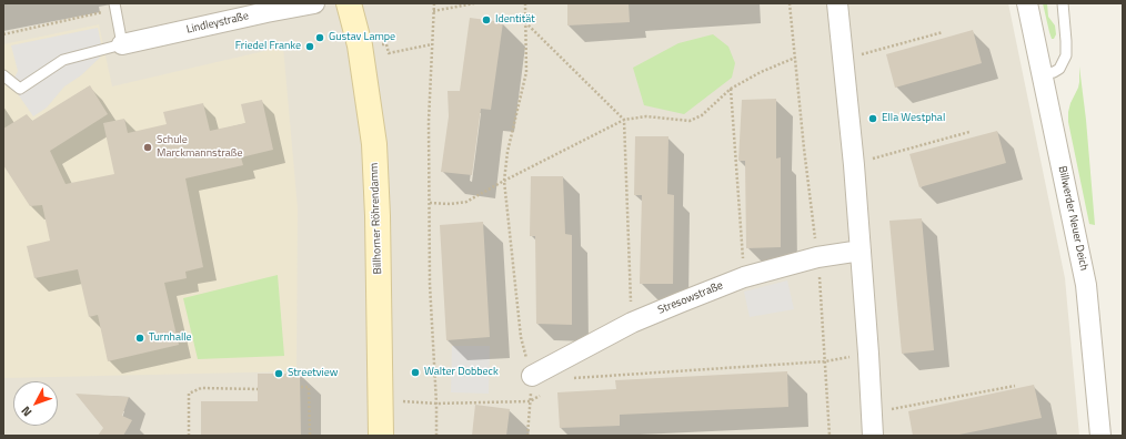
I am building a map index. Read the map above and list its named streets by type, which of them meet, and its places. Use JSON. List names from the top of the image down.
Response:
{
  "streets": {
    "street": [
      "Lindleystraße",
      "Billhorner Röhrendamm",
      "Billwerder Neuer Deich",
      "Stresowstraße"
    ]
  },
  "places": [
    "Identität",
    "Gustav Lampe",
    "Friedel Franke",
    "Ella Westphal",
    "Schule Marckmannstraße",
    "Turnhalle",
    "Walter Dobbeck",
    "Streetview"
  ],
  "north": "bottom left"
}
